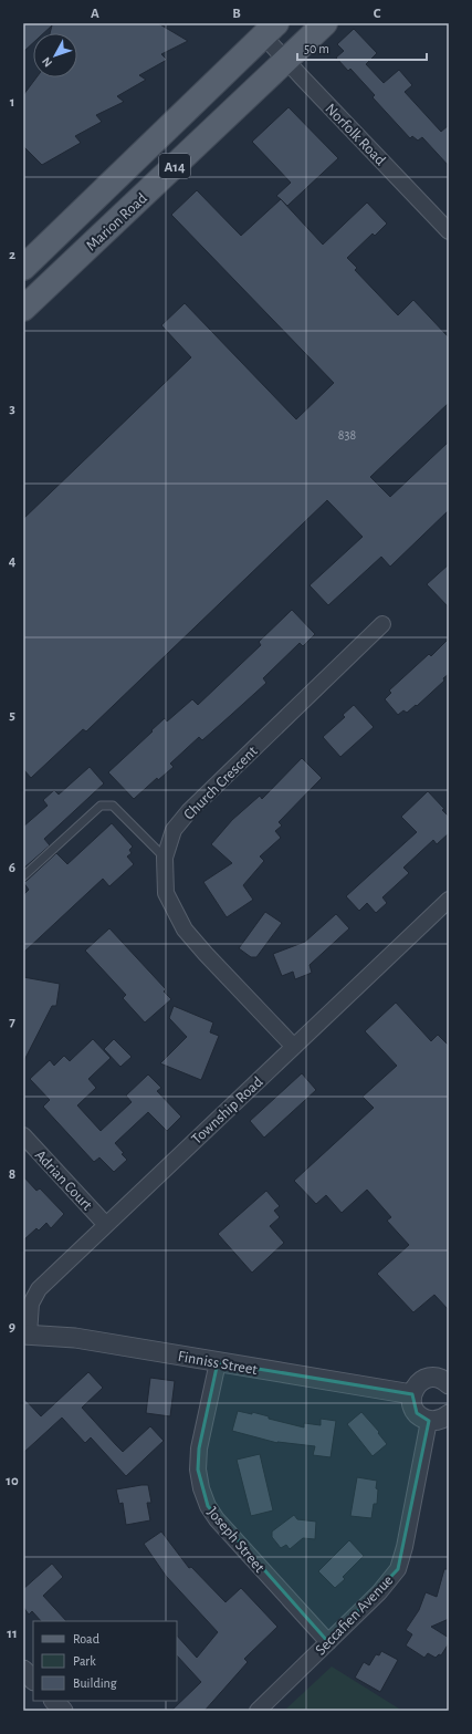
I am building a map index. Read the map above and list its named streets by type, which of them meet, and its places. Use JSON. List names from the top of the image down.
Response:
{
  "streets": {
    "main road": ["A14", "Marion Road"],
    "street": [
      "Norfolk Road",
      "Church Crescent",
      "Township Road",
      "Adrian Court",
      "Finniss Street",
      "Joseph Street",
      "Seccafien Avenue"
    ]
  },
  "crossings": [
    ["Norfolk Road", "Marion Road"],
    ["Church Crescent", "Township Road"],
    ["Township Road", "Adrian Court"],
    ["Township Road", "Finniss Street"],
    ["Finniss Street", "Joseph Street"],
    ["Joseph Street", "Seccafien Avenue"]
  ],
  "house_numbers": ["838"],
  "legend": ["Road", "Park", "Building"],
  "scale_bar": "50 m",
  "north": "bottom left",
  "grid": {
    "columns": ["A", "B", "C"],
    "rows": [
      "1",
      "2",
      "3",
      "4",
      "5",
      "6",
      "7",
      "8",
      "9",
      "10",
      "11"
    ]
  }
}
